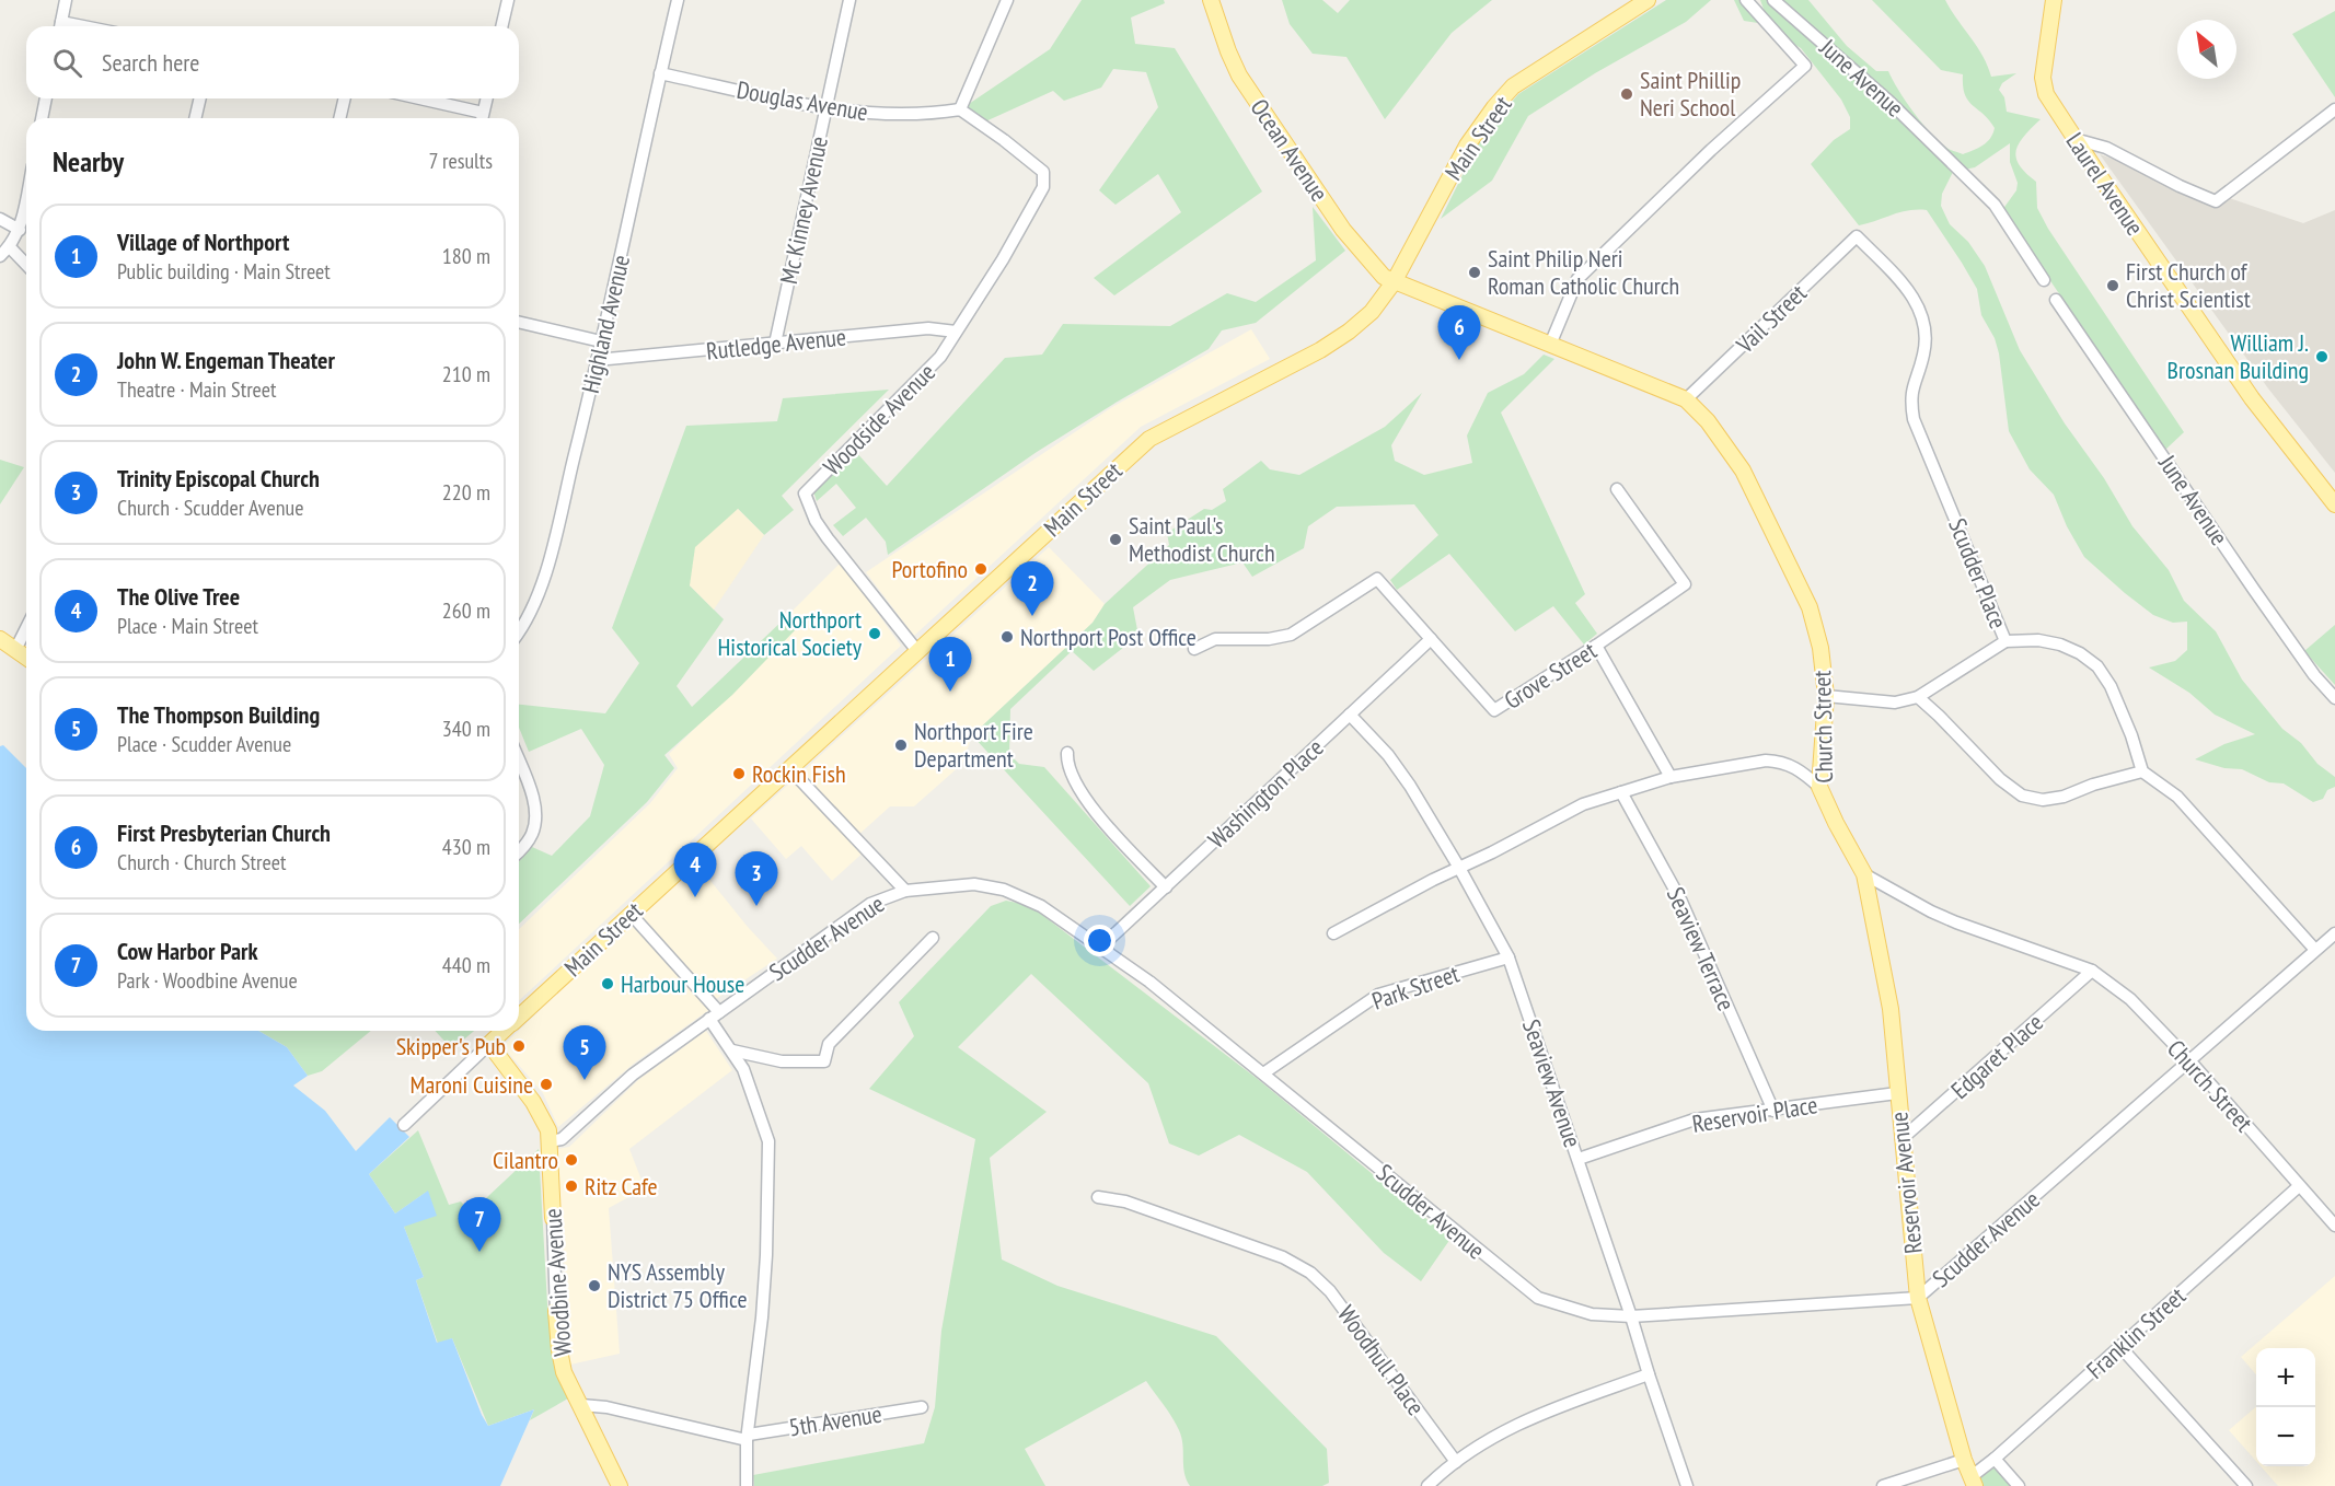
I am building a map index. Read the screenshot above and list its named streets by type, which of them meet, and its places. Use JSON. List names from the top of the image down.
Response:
{
  "streets": {
    "main road": [
      "Main Street",
      "Ocean Avenue",
      "Laurel Avenue",
      "Church Street",
      "Reservoir Avenue",
      "Woodbine Avenue"
    ],
    "street": [
      "June Avenue",
      "Douglas Avenue",
      "Mc Kinney Avenue",
      "Vail Street",
      "Highland Avenue",
      "Rutledge Avenue",
      "Woodside Avenue",
      "Scudder Place",
      "Grove Street",
      "Washington Place",
      "Scudder Avenue",
      "Seaview Terrace",
      "Park Street",
      "Edgaret Place",
      "Seaview Avenue",
      "Reservoir Place",
      "Franklin Street",
      "Woodhull Place",
      "5th Avenue"
    ]
  },
  "crossings": [
    ["Douglas Avenue", "Mc Kinney Avenue"],
    ["Douglas Avenue", "Highland Avenue"],
    ["Douglas Avenue", "Woodside Avenue"],
    ["Main Street", "Ocean Avenue"],
    ["Main Street", "Woodside Avenue"],
    ["Main Street", "Church Street"],
    ["Main Street", "Woodbine Avenue"],
    ["Ocean Avenue", "Church Street"],
    ["Mc Kinney Avenue", "Rutledge Avenue"],
    ["Vail Street", "Scudder Place"],
    ["Vail Street", "Church Street"],
    ["Highland Avenue", "Rutledge Avenue"],
    ["Rutledge Avenue", "Woodside Avenue"],
    ["Grove Street", "Washington Place"],
    ["Church Street", "Scudder Avenue"],
    ["Church Street", "Edgaret Place"],
    ["Church Street", "Reservoir Avenue"],
    ["Church Street", "Franklin Street"],
    ["Washington Place", "Scudder Avenue"],
    ["Washington Place", "Seaview Avenue"],
    ["Scudder Avenue", "Park Street"],
    ["Scudder Avenue", "Seaview Avenue"],
    ["Scudder Avenue", "Reservoir Avenue"],
    ["Scudder Avenue", "Woodbine Avenue"],
    ["Seaview Terrace", "Reservoir Place"],
    ["Park Street", "Seaview Avenue"],
    ["Edgaret Place", "Reservoir Avenue"],
    ["Seaview Avenue", "Reservoir Place"],
    ["Reservoir Place", "Reservoir Avenue"],
    ["Reservoir Avenue", "Franklin Street"],
    ["Woodbine Avenue", "5th Avenue"]
  ],
  "places": [
    "Saint Phillip Neri School",
    "Saint Philip Neri Roman Catholic Church",
    "First Church of Christ Scientist",
    "William J. Brosnan Building",
    "Saint Paul's Methodist Church",
    "Portofino",
    "Northport Historical Society",
    "Northport Post Office",
    "Northport Fire Department",
    "Rockin Fish",
    "Harbour House",
    "Skipper's Pub",
    "Maroni Cuisine",
    "Cilantro",
    "Ritz Cafe",
    "NYS Assembly District 75 Office"
  ],
  "north": "top left",
  "page": {
    "search": "Search here",
    "heading": ["Nearby", "7 results"],
    "list": [
      {
        "mark": "1",
        "name": "Village of Northport",
        "note": "Public building · Main Street",
        "value": "180 m"
      },
      {
        "mark": "2",
        "name": "John W. Engeman Theater",
        "note": "Theatre · Main Street",
        "value": "210 m"
      },
      {
        "mark": "3",
        "name": "Trinity Episcopal Church",
        "note": "Church · Scudder Avenue",
        "value": "220 m"
      },
      {
        "mark": "4",
        "name": "The Olive Tree",
        "note": "Place · Main Street",
        "value": "260 m"
      },
      {
        "mark": "5",
        "name": "The Thompson Building",
        "note": "Place · Scudder Avenue",
        "value": "340 m"
      },
      {
        "mark": "6",
        "name": "First Presbyterian Church",
        "note": "Church · Church Street",
        "value": "430 m"
      },
      {
        "mark": "7",
        "name": "Cow Harbor Park",
        "note": "Park · Woodbine Avenue",
        "value": "440 m"
      }
    ],
    "pins": [
      "6",
      "2",
      "1",
      "4",
      "3",
      "5",
      "7"
    ],
    "map_buttons": ["+", "−"]
  }
}
